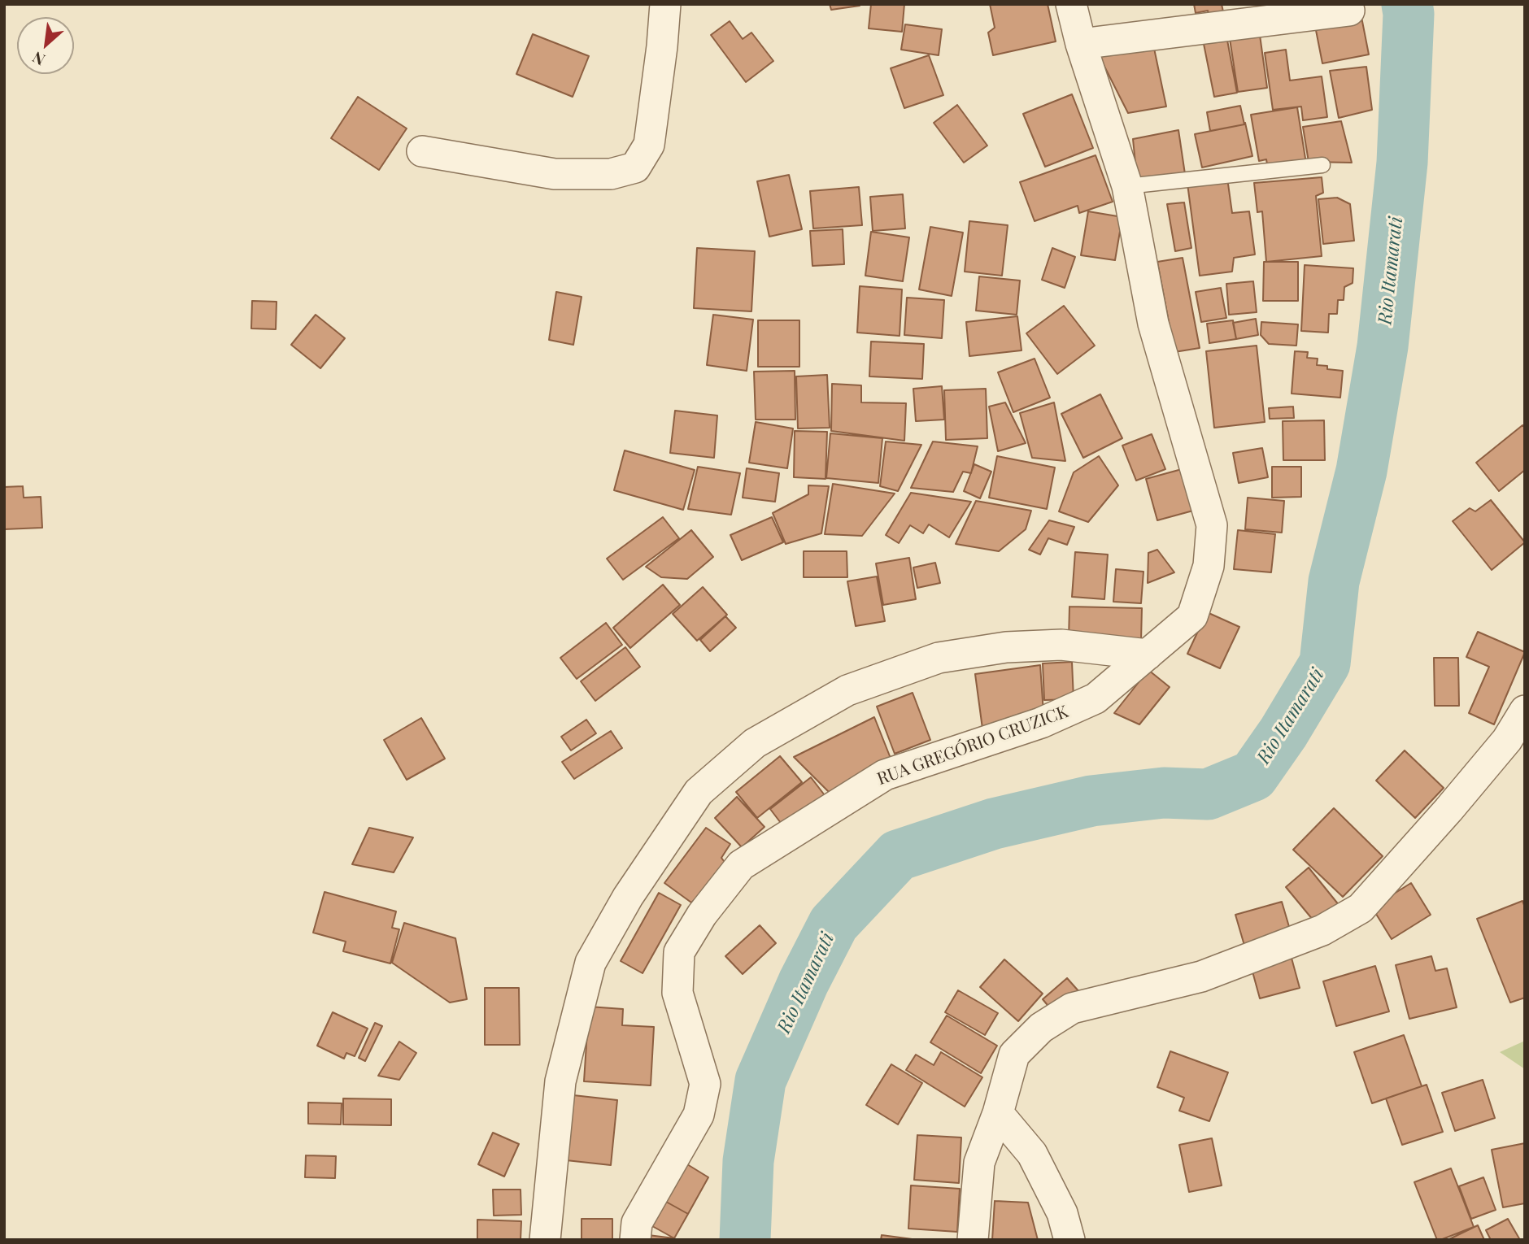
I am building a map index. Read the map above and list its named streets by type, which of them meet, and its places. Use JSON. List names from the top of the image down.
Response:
{
  "streets": {
    "street": ["RUA GREGÓRIO CRUZICK"]
  },
  "water": ["Rio Itamarati"],
  "north": "bottom left"
}
